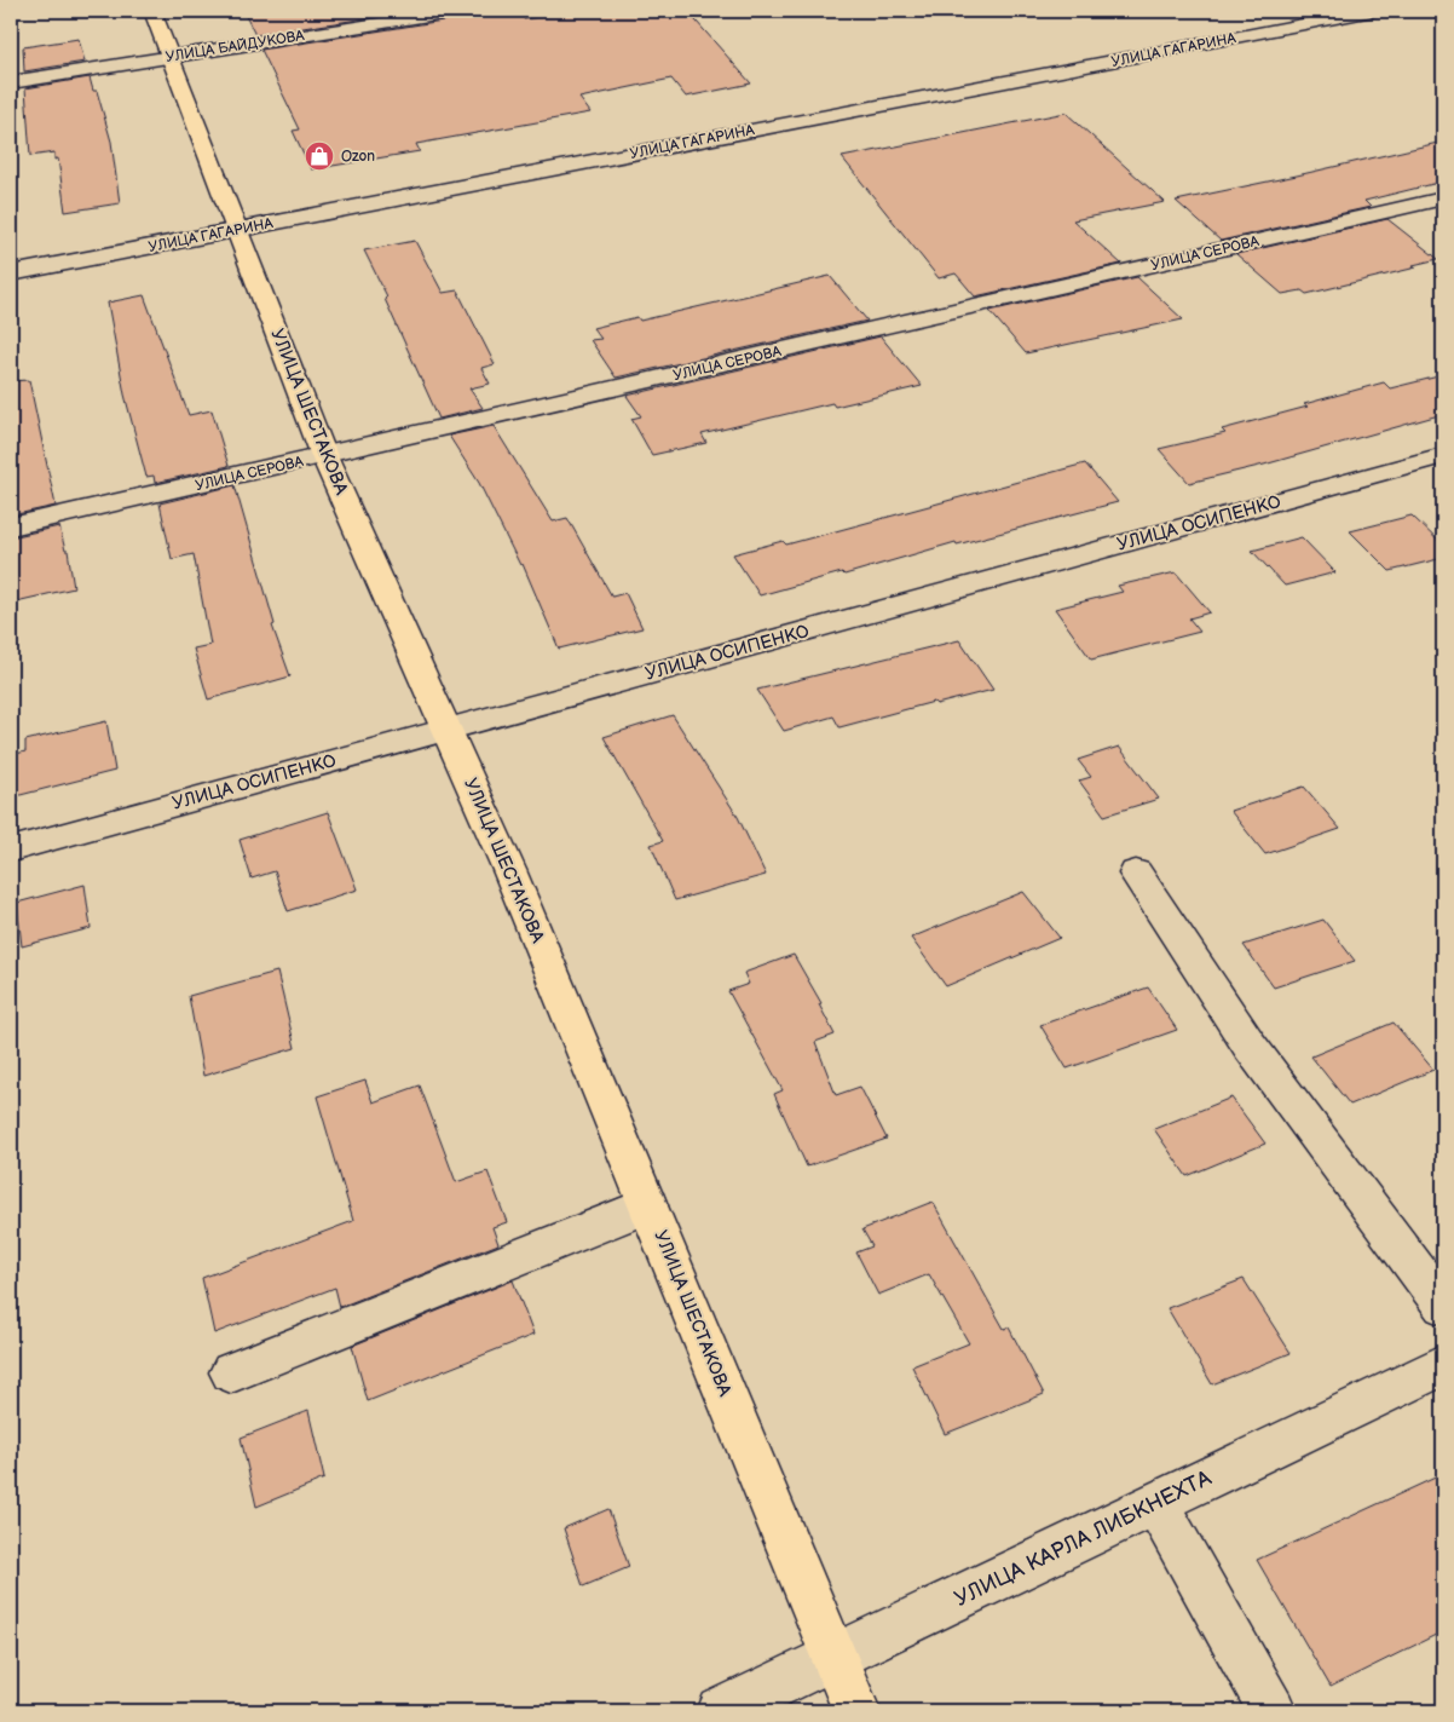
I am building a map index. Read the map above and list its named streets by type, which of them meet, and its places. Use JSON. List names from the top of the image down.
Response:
{
  "streets": {
    "main road": ["УЛИЦА ШЕСТАКОВА"],
    "street": [
      "УЛИЦА БАЙДУКОВА",
      "УЛИЦА ГАГАРИНА",
      "УЛИЦА СЕРОВА",
      "УЛИЦА ОСИПЕНКО",
      "УЛИЦА КАРЛА ЛИБКНЕХТА"
    ]
  },
  "crossings": [
    ["УЛИЦА БАЙДУКОВА", "УЛИЦА ШЕСТАКОВА"],
    ["УЛИЦА ГАГАРИНА", "УЛИЦА ШЕСТАКОВА"],
    ["УЛИЦА СЕРОВА", "УЛИЦА ШЕСТАКОВА"],
    ["УЛИЦА ШЕСТАКОВА", "УЛИЦА ОСИПЕНКО"],
    ["УЛИЦА ШЕСТАКОВА", "УЛИЦА КАРЛА ЛИБКНЕХТА"]
  ],
  "places": {
    "shop": ["Ozon"]
  }
}
